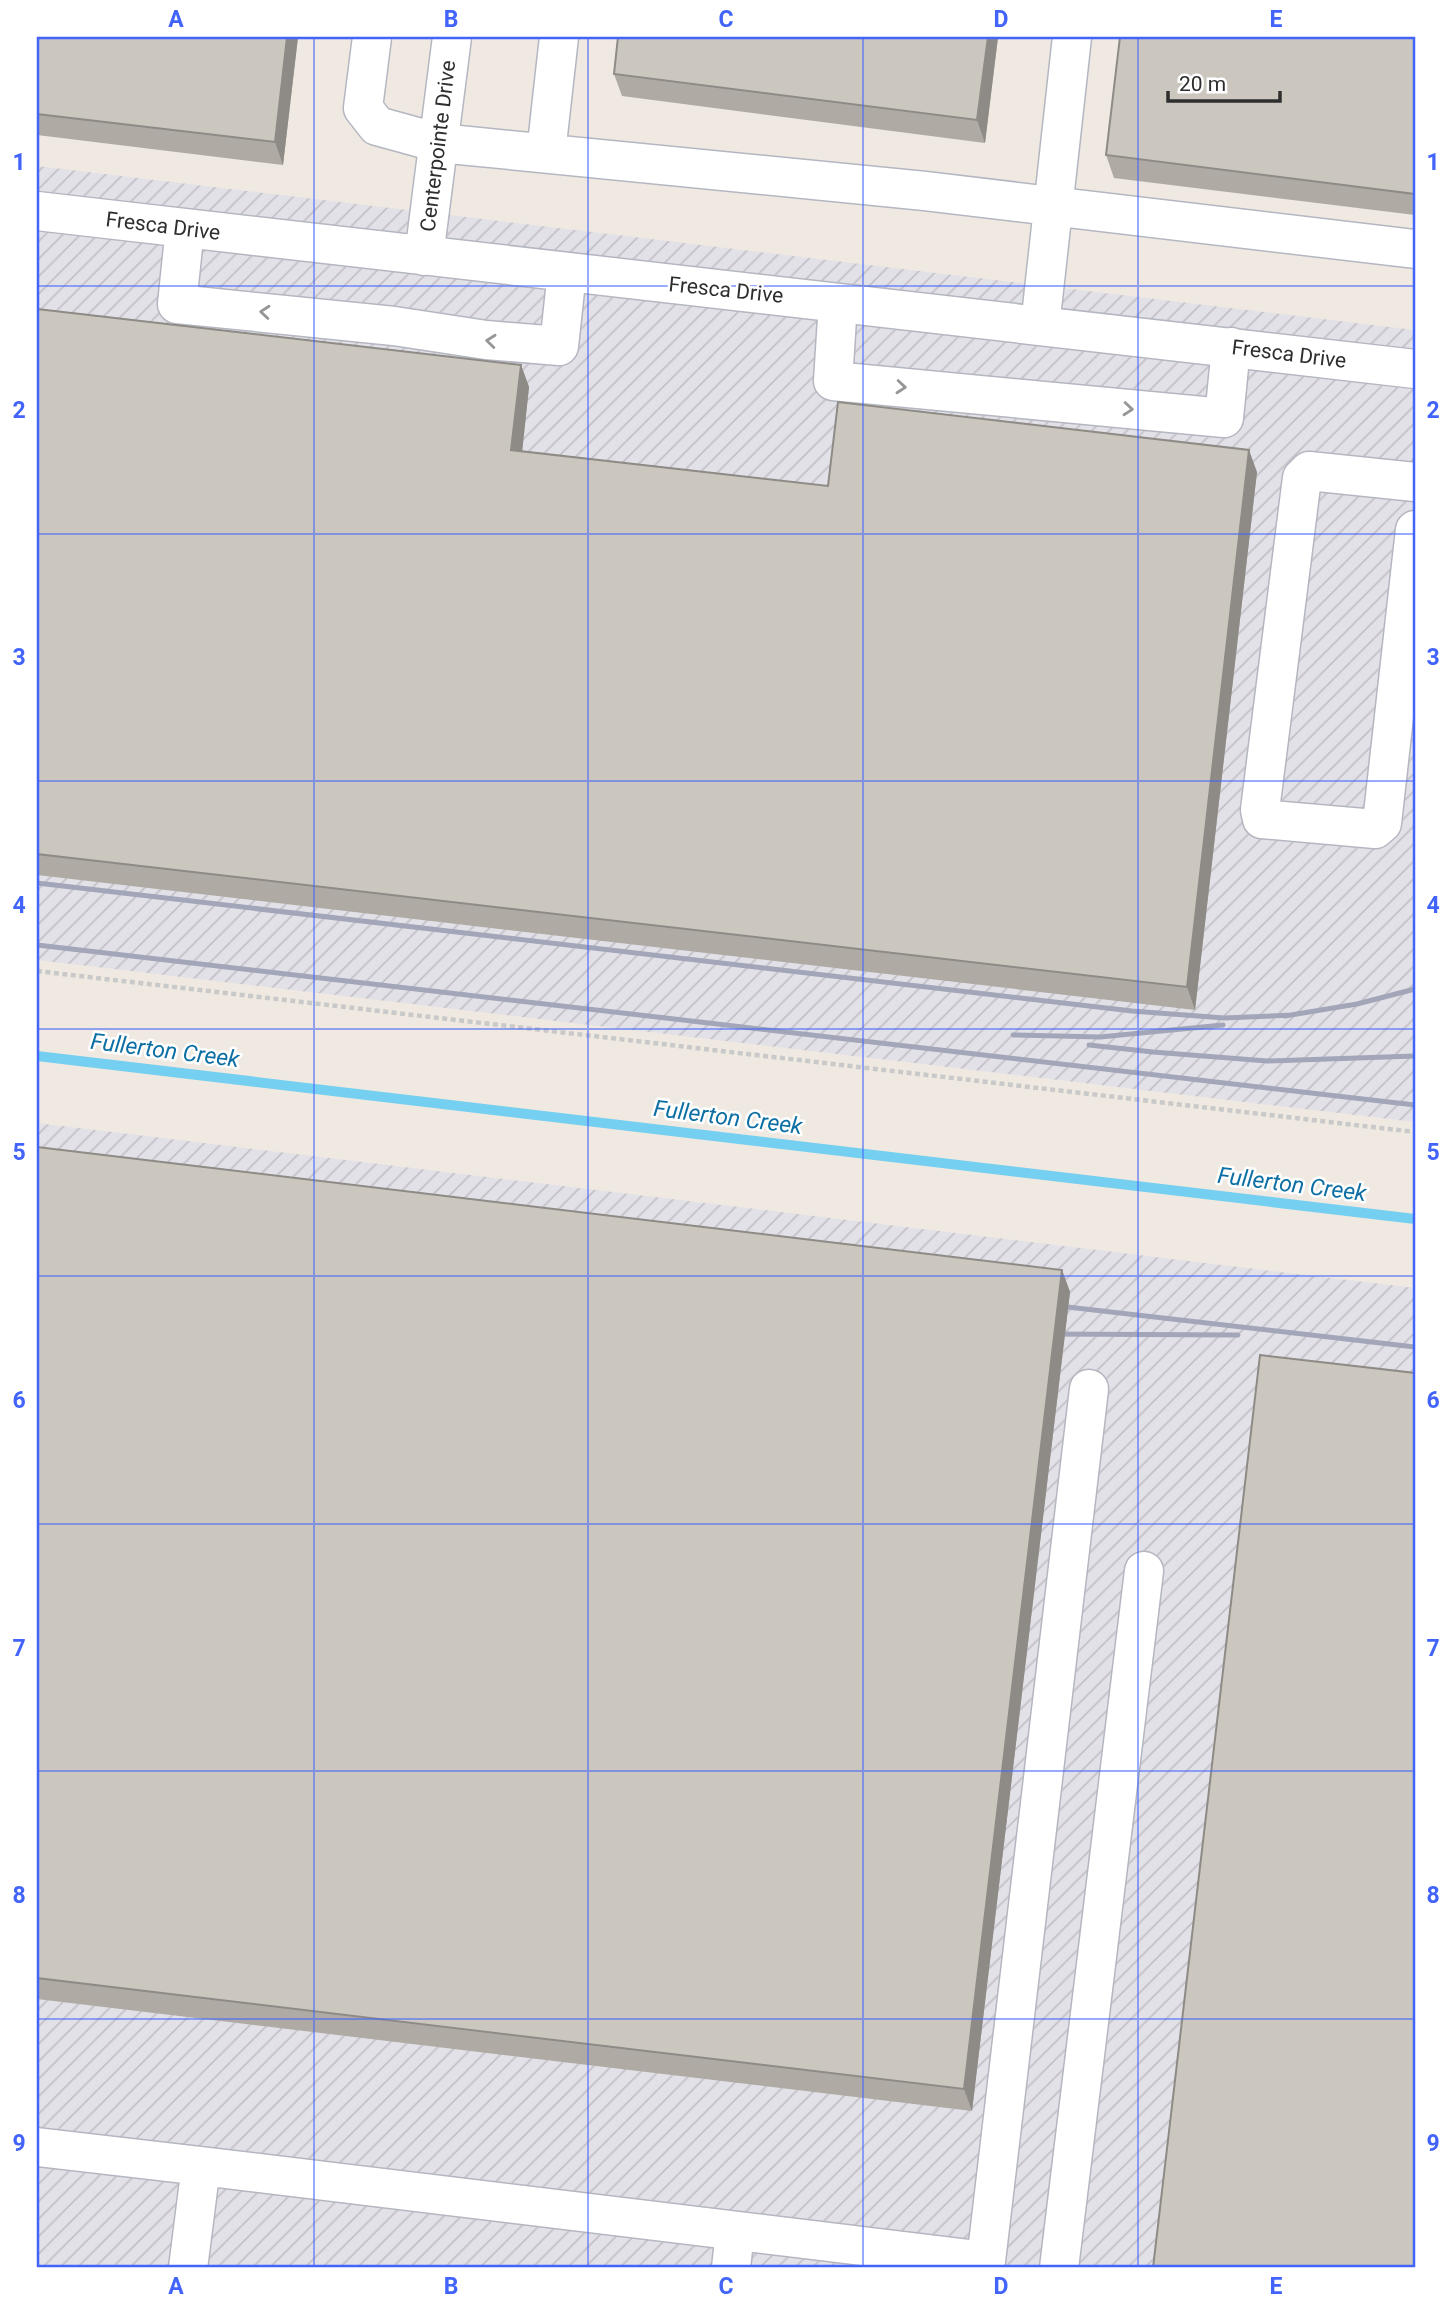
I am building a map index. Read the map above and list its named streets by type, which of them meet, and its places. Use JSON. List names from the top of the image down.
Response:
{
  "streets": {
    "street": ["Centerpointe Drive", "Fresca Drive"]
  },
  "crossings": [
    ["Centerpointe Drive", "Fresca Drive"]
  ],
  "water": ["Fullerton Creek"],
  "scale_bar": "20 m",
  "grid": {
    "columns": [
      "A",
      "B",
      "C",
      "D",
      "E"
    ],
    "rows": [
      "1",
      "2",
      "3",
      "4",
      "5",
      "6",
      "7",
      "8",
      "9"
    ]
  }
}
